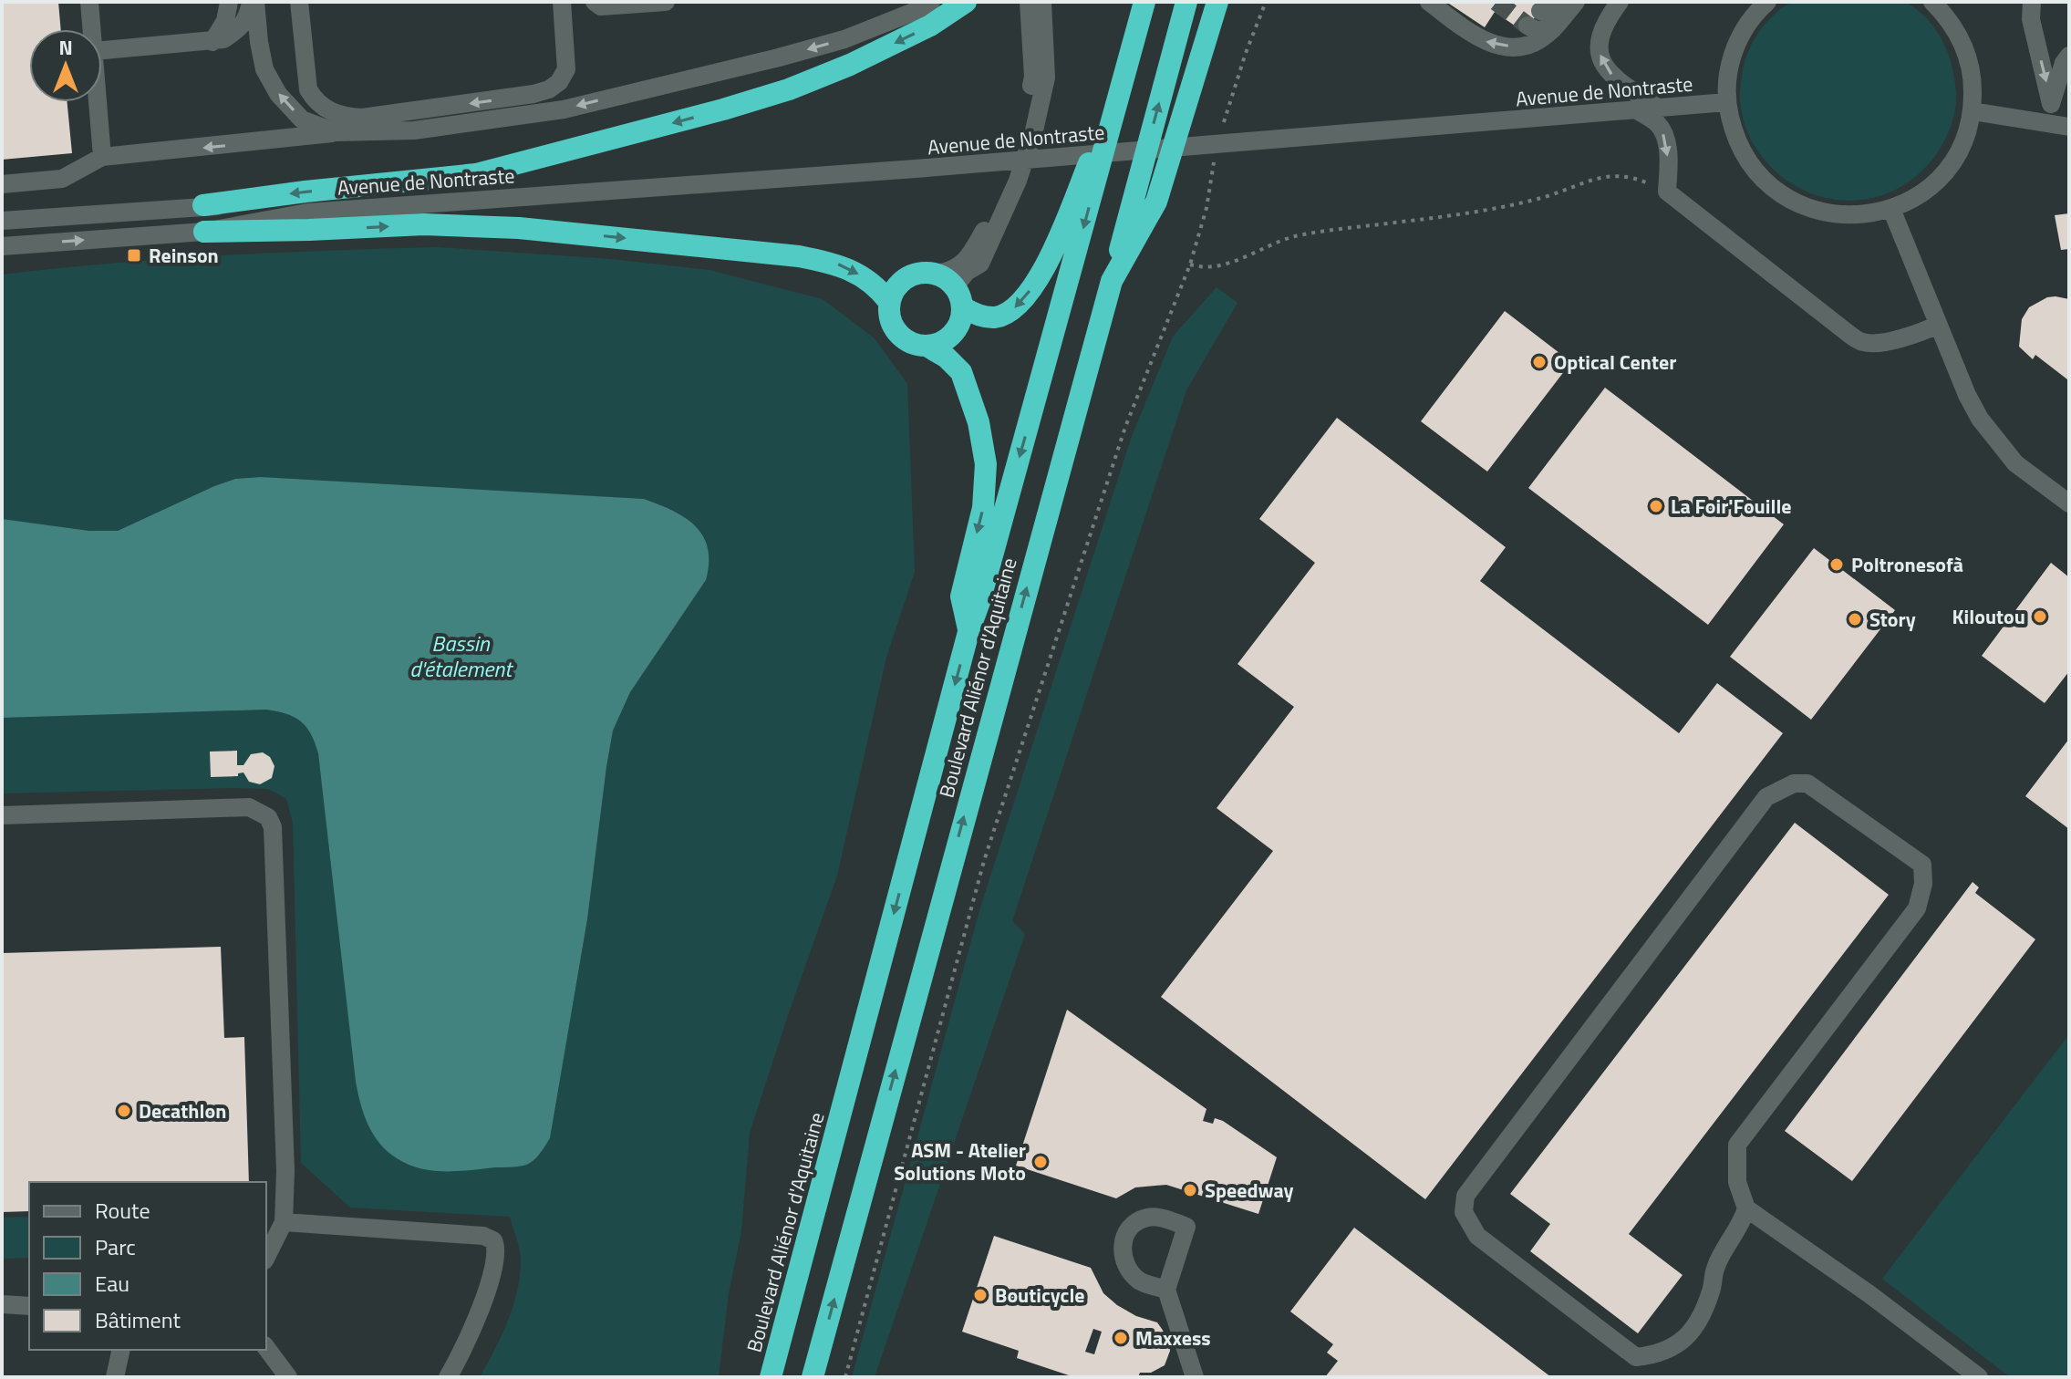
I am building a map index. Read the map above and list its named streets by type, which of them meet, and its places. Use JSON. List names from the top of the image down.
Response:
{
  "streets": {
    "highway": ["Boulevard Aliénor d'Aquitaine"],
    "street": ["Avenue de Nontraste"]
  },
  "crossings": [
    ["Avenue de Nontraste", "Boulevard Aliénor d'Aquitaine"]
  ],
  "water": ["Bassin d'étalement"],
  "places": {
    "transit": ["Reinson"],
    "other": [
      "Optical Center",
      "La Foir'Fouille",
      "Poltronesofà",
      "Kiloutou",
      "Story",
      "Decathlon",
      "ASM - Atelier Solutions Moto",
      "Speedway",
      "Bouticycle",
      "Maxxess"
    ]
  },
  "legend": [
    "Route",
    "Parc",
    "Eau",
    "Bâtiment"
  ],
  "north": "top"
}
